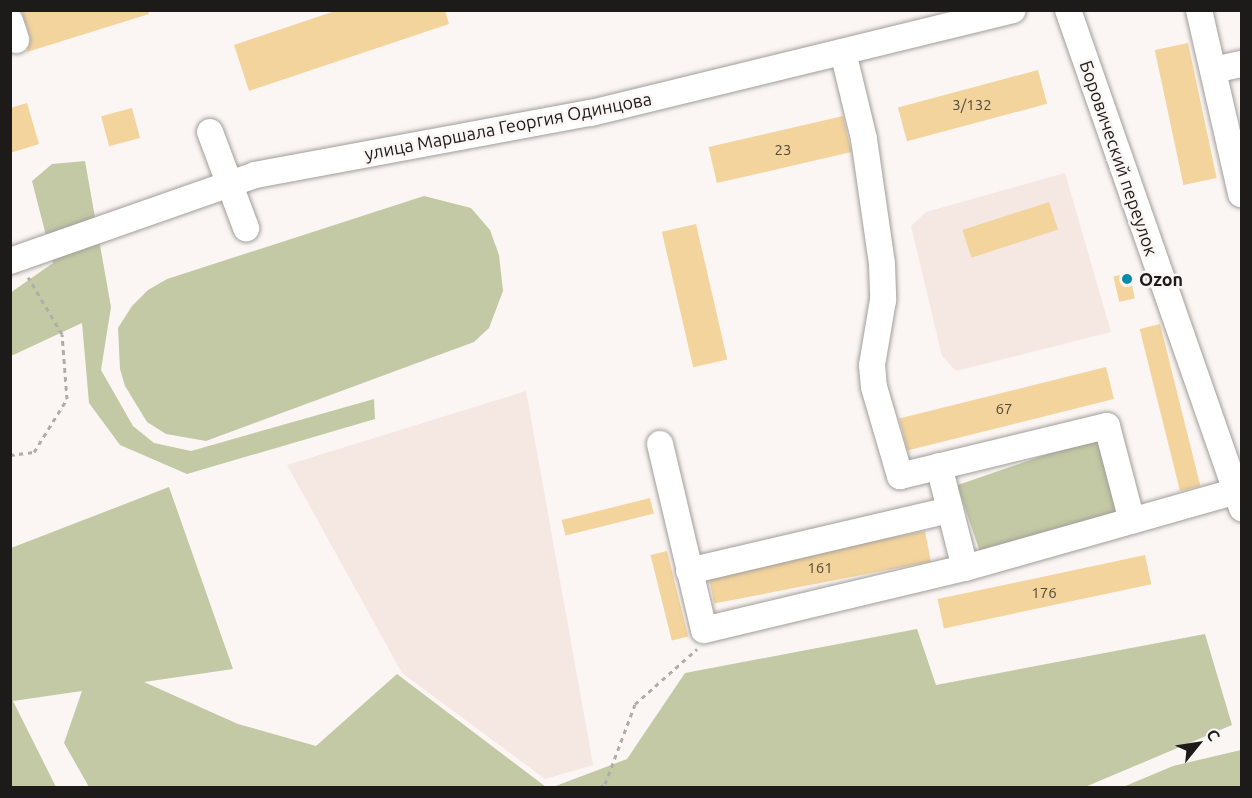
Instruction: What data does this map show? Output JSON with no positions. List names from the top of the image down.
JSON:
{
  "streets": {
    "street": ["улица Маршала Георгия Одинцова", "Боровический переулок"]
  },
  "places": ["Ozon"],
  "house_numbers": [
    "3/132",
    "23",
    "67",
    "161",
    "176"
  ],
  "north": "top right"
}
